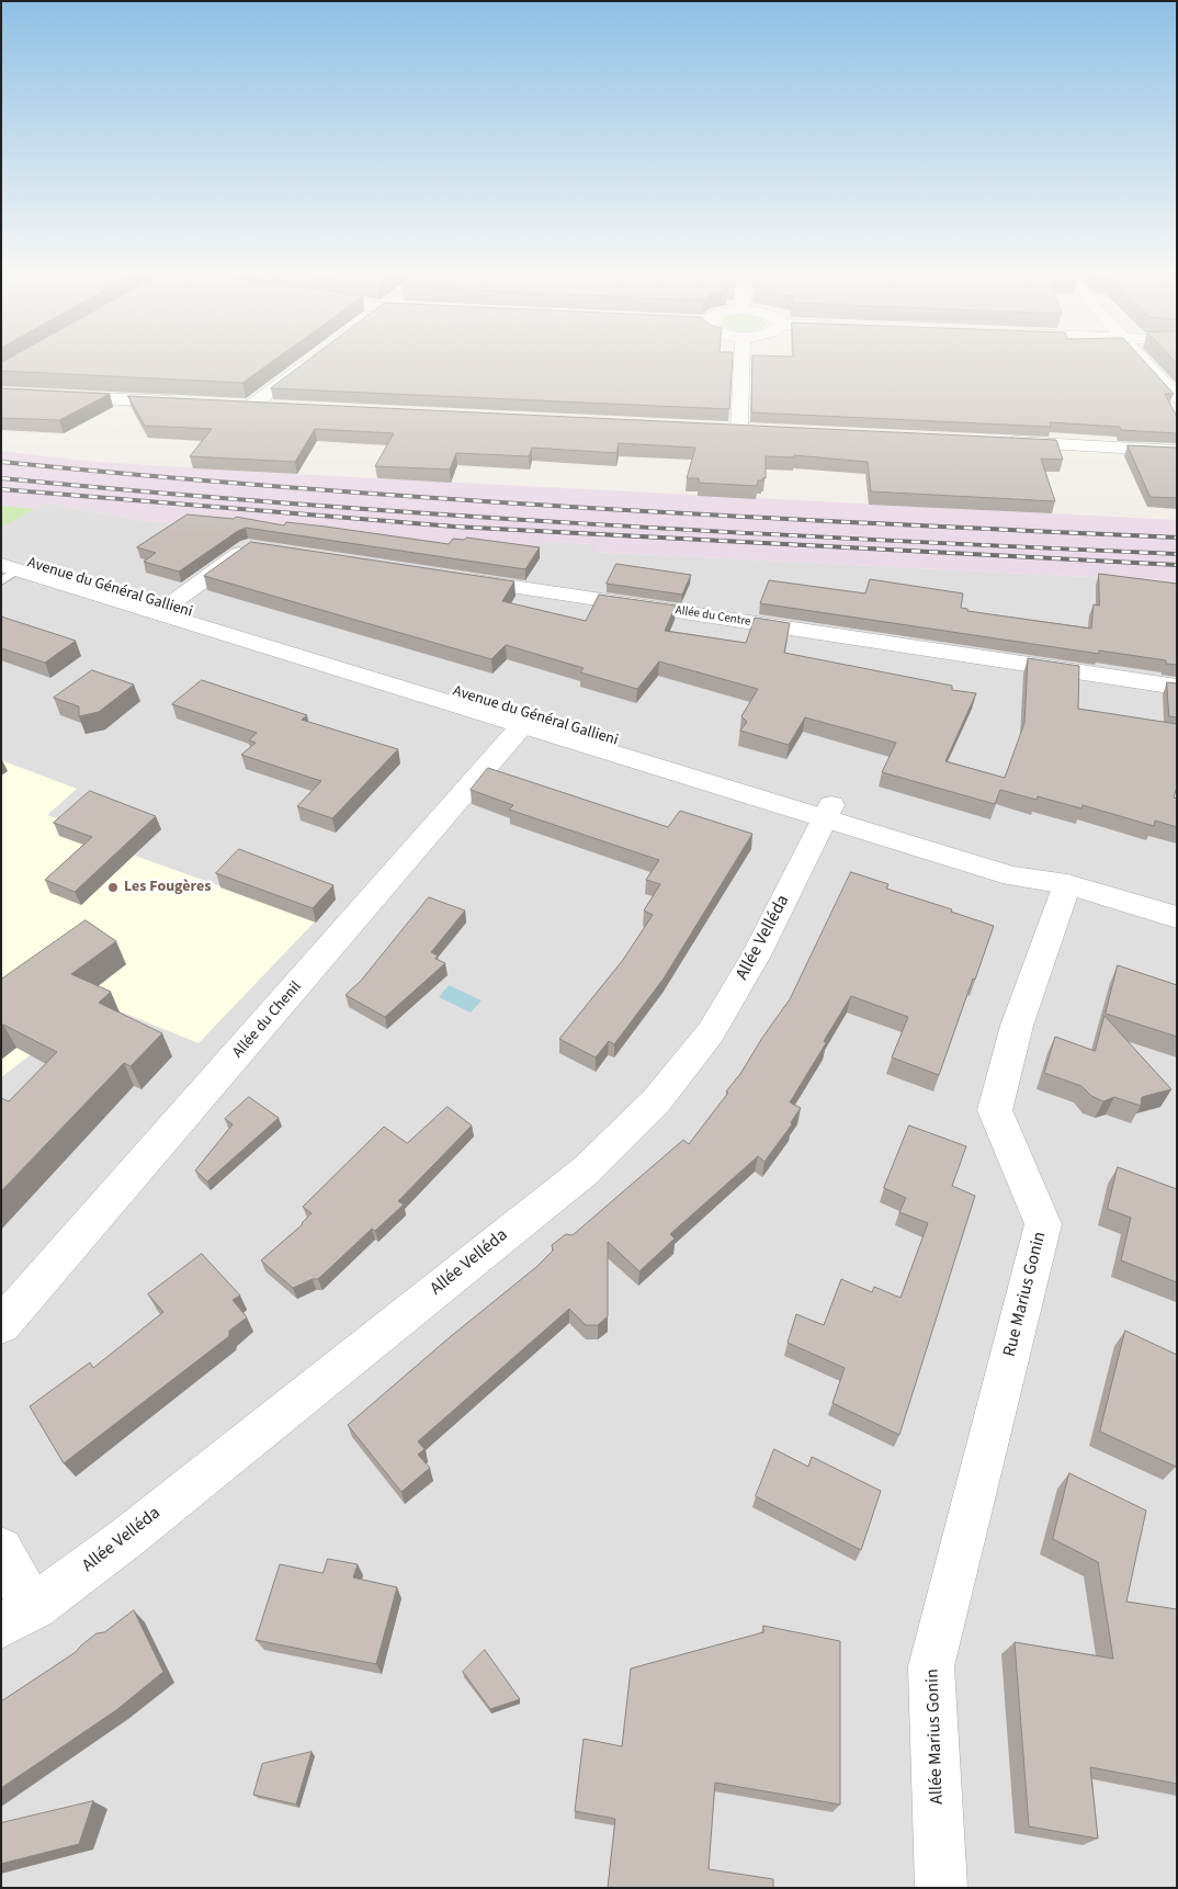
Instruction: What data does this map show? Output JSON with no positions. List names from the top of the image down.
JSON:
{
  "streets": {
    "street": [
      "Avenue du Général Gallieni",
      "Allée du Centre",
      "Allée Velléda",
      "Allée du Chenil",
      "Rue Marius Gonin",
      "Allée Marius Gonin"
    ]
  },
  "crossings": [
    ["Avenue du Général Gallieni", "Allée Velléda"],
    ["Avenue du Général Gallieni", "Allée du Chenil"],
    ["Avenue du Général Gallieni", "Rue Marius Gonin"],
    ["Rue Marius Gonin", "Allée Marius Gonin"]
  ],
  "places": ["Les Fougères"]
}
